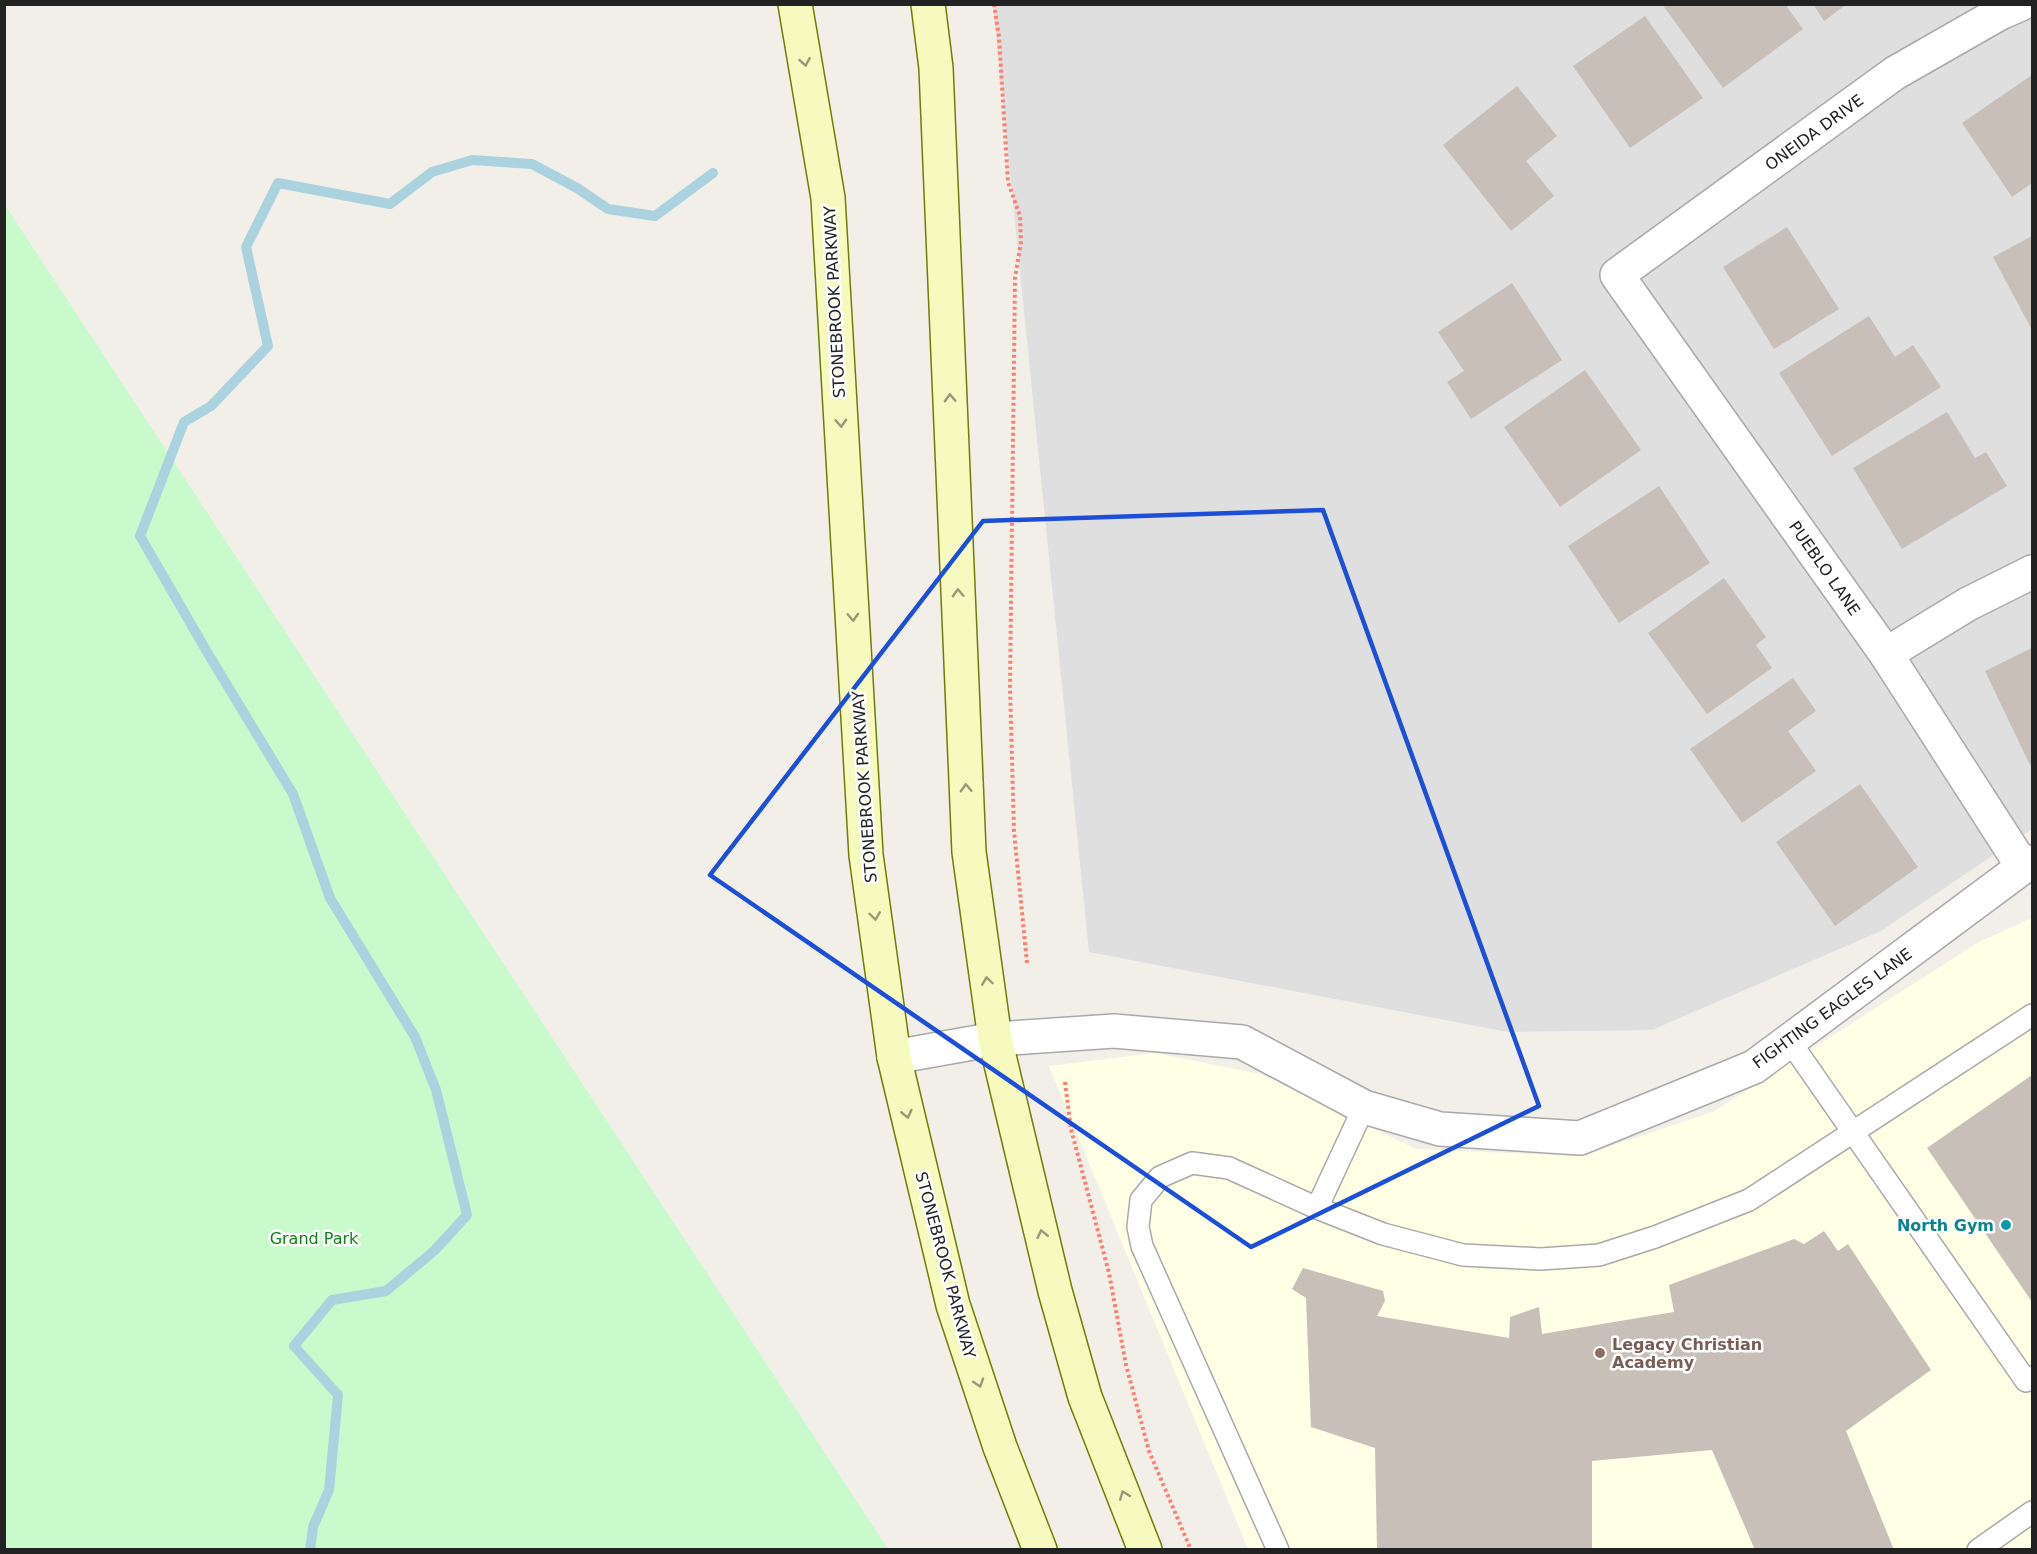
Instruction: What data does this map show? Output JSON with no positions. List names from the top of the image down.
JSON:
{
  "streets": {
    "main road": ["STONEBROOK PARKWAY"],
    "street": ["ONEIDA DRIVE", "PUEBLO LANE", "FIGHTING EAGLES LANE"]
  },
  "crossings": [
    ["ONEIDA DRIVE", "PUEBLO LANE"],
    ["STONEBROOK PARKWAY", "FIGHTING EAGLES LANE"],
    ["PUEBLO LANE", "FIGHTING EAGLES LANE"]
  ],
  "parks": ["Grand Park"],
  "places": ["North Gym", "Legacy Christian Academy"]
}
